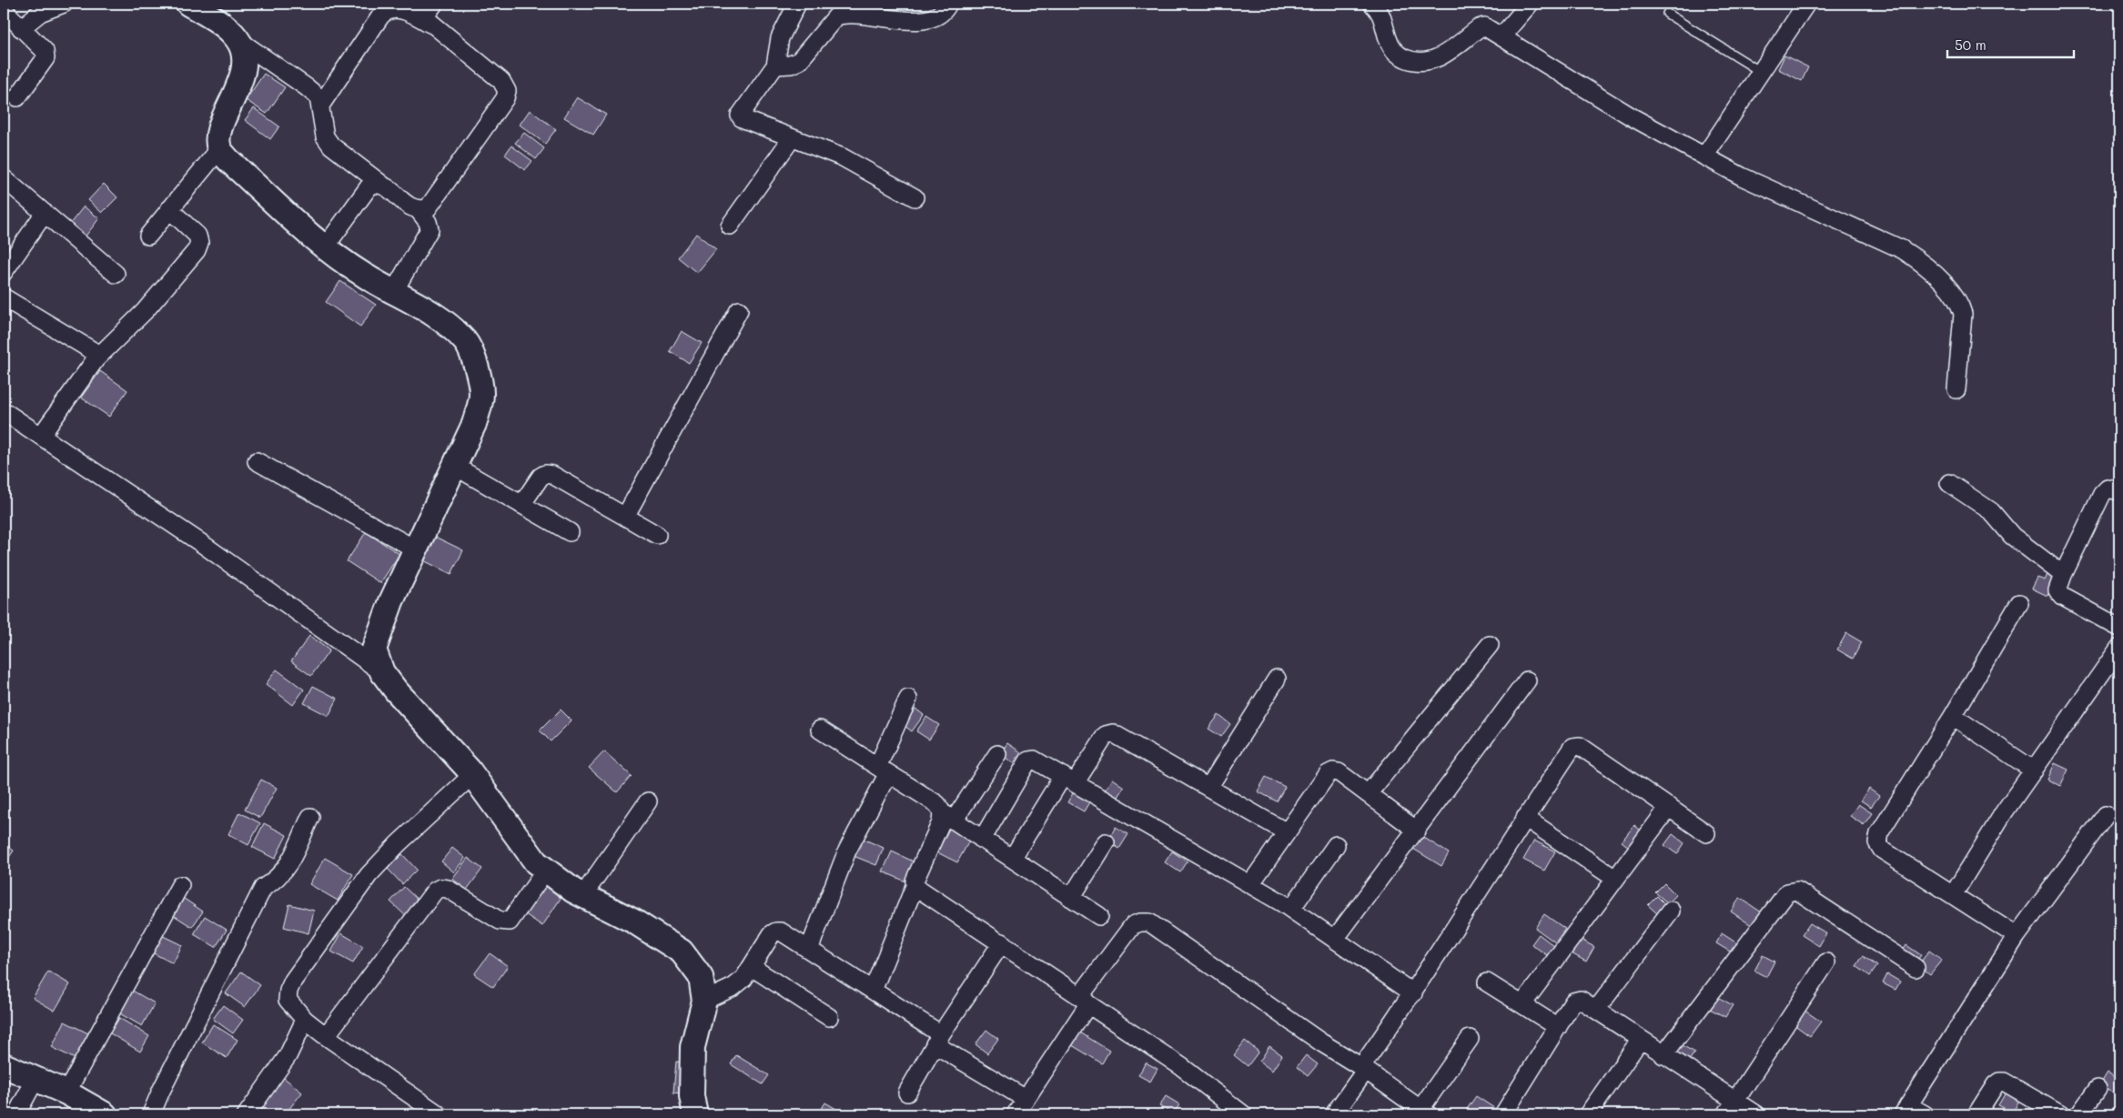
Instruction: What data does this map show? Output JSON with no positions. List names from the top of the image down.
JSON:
{
  "scale_bar": "50 m"
}
